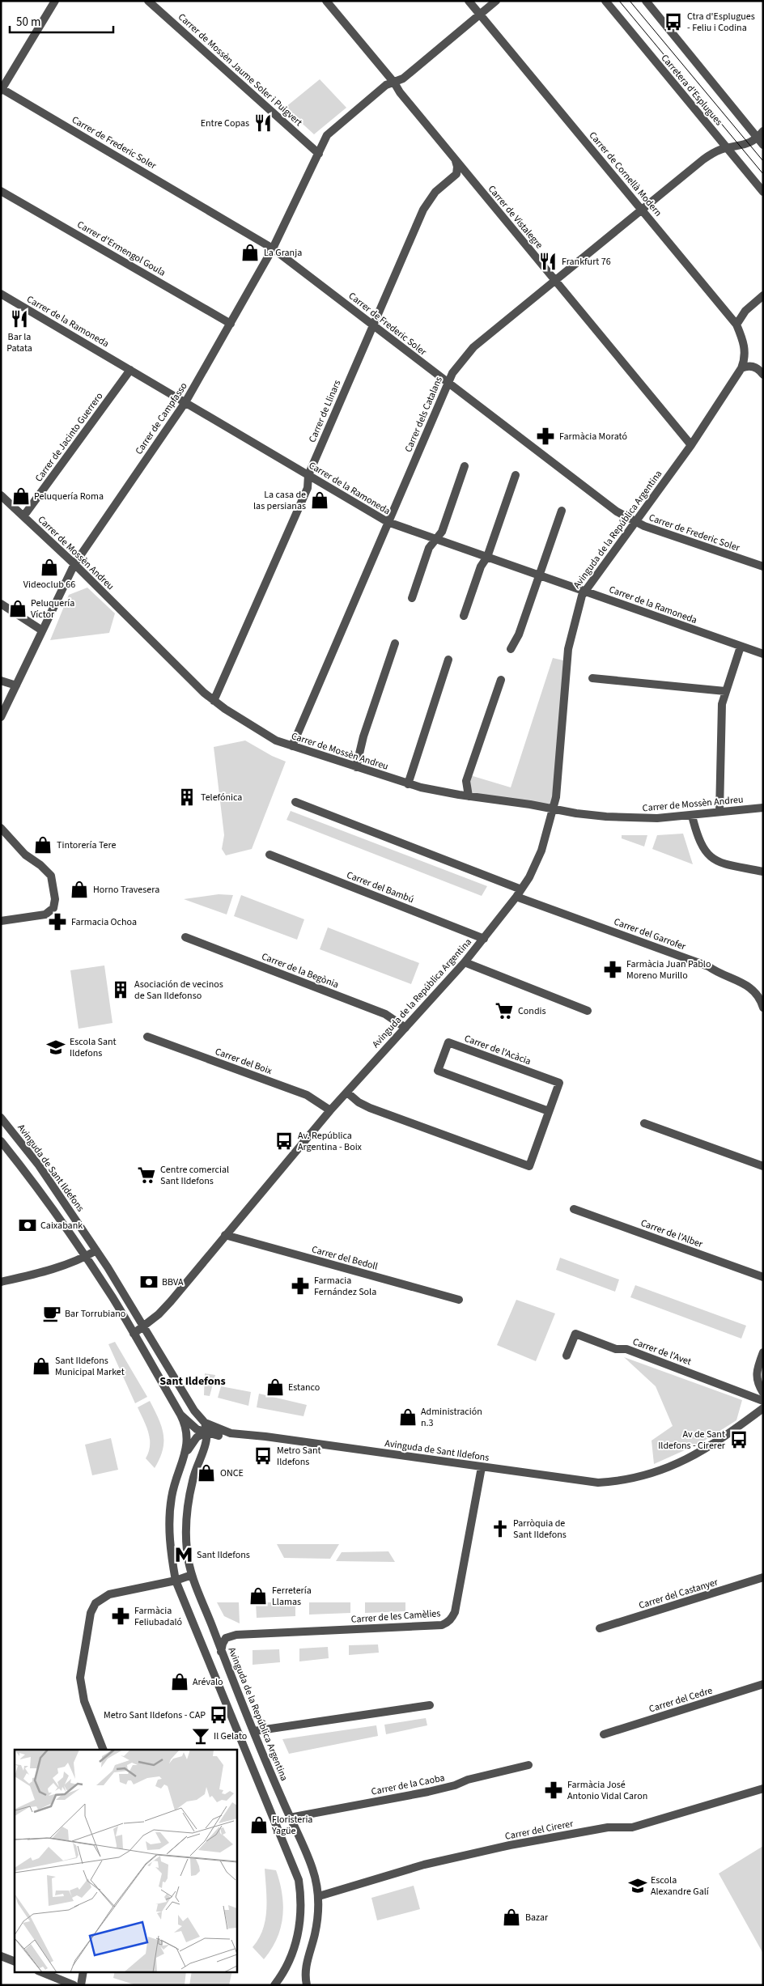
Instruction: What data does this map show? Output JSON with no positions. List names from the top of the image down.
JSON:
{
  "streets": {
    "street": [
      "Carrer de Mossèn Jaume Soler i Puigvert",
      "Carretera d'Esplugues",
      "Carrer de Frederic Soler",
      "Carrer de Cornellà Modern",
      "Carrer de Vistalegre",
      "Carrer d'Ermengol Goula",
      "Carrer de la Ramoneda",
      "Carrer de Llinars",
      "Carrer dels Catalans",
      "Carrer de Campfasso",
      "Carrer de Jacinto Guerrero",
      "Avinguda de la República Argentina",
      "Carrer de Mossèn Andreu",
      "Carrer del Bambú",
      "Carrer del Garrofer",
      "Carrer de la Begònia",
      "Carrer de l'Acàcia",
      "Carrer del Boix",
      "Avinguda de Sant Ildefons",
      "Carrer de l'Alber",
      "Carrer del Bedoll",
      "Carrer de l'Avet",
      "Carrer del Castanyer",
      "Carrer de les Camèlies",
      "Carrer del Cedre",
      "Carrer de la Caoba",
      "Carrer del Cirerer"
    ]
  },
  "crossings": [
    ["Carrer de Mossèn Jaume Soler i Puigvert", "Carrer de Campfasso"],
    ["Carretera d'Esplugues", "Carrer dels Catalans"],
    ["Carrer de Frederic Soler", "Carrer de Llinars"],
    ["Carrer de Frederic Soler", "Carrer dels Catalans"],
    ["Carrer de Frederic Soler", "Carrer de Campfasso"],
    ["Carrer de Frederic Soler", "Avinguda de la República Argentina"],
    ["Carrer de Cornellà Modern", "Carrer dels Catalans"],
    ["Carrer de Cornellà Modern", "Carrer de Campfasso"],
    ["Carrer de Cornellà Modern", "Avinguda de la República Argentina"],
    ["Carrer de Vistalegre", "Carrer de Llinars"],
    ["Carrer de Vistalegre", "Carrer dels Catalans"],
    ["Carrer de Vistalegre", "Carrer de Campfasso"],
    ["Carrer de Vistalegre", "Avinguda de la República Argentina"],
    ["Carrer d'Ermengol Goula", "Carrer de Campfasso"],
    ["Carrer de la Ramoneda", "Carrer de Llinars"],
    ["Carrer de la Ramoneda", "Carrer dels Catalans"],
    ["Carrer de la Ramoneda", "Carrer de Campfasso"],
    ["Carrer de la Ramoneda", "Carrer de Jacinto Guerrero"],
    ["Carrer de la Ramoneda", "Avinguda de la República Argentina"],
    ["Carrer de Llinars", "Carrer de Mossèn Andreu"],
    ["Carrer dels Catalans", "Carrer de Mossèn Andreu"],
    ["Carrer de Campfasso", "Carrer de Mossèn Andreu"],
    ["Carrer de Jacinto Guerrero", "Carrer de Mossèn Andreu"],
    ["Avinguda de la República Argentina", "Carrer de Mossèn Andreu"],
    ["Avinguda de la República Argentina", "Carrer del Bambú"],
    ["Avinguda de la República Argentina", "Carrer del Garrofer"],
    ["Avinguda de la República Argentina", "Carrer de la Begònia"],
    ["Avinguda de la República Argentina", "Carrer de l'Acàcia"],
    ["Avinguda de la República Argentina", "Carrer del Boix"],
    ["Avinguda de la República Argentina", "Avinguda de Sant Ildefons"],
    ["Avinguda de la República Argentina", "Carrer del Bedoll"],
    ["Avinguda de la República Argentina", "Carrer de les Camèlies"],
    ["Avinguda de la República Argentina", "Carrer de la Caoba"],
    ["Avinguda de la República Argentina", "Carrer del Cirerer"],
    ["Avinguda de Sant Ildefons", "Carrer de les Camèlies"]
  ],
  "districts": ["Sant Ildefons"],
  "places": {
    "bus stop": [
      "Ctra d'Esplugues - Feliu i Codina",
      "Av. República Argentina - Boix",
      "Av de Sant Ildefons - Cirerer",
      "Metro Sant Ildefons",
      "Metro Sant Ildefons - CAP"
    ],
    "restaurant": ["Entre Copas", "Frankfurt 76", "Bar la Patata"],
    "shop": [
      "La Granja",
      "Peluquería Roma",
      "La casa de las persianas",
      "Videoclub 66",
      "Peluquería Víctor",
      "Tintorería Tere",
      "Horno Travesera",
      "Sant Ildefons Municipal Market",
      "Estanco",
      "Administración n.3",
      "ONCE",
      "Ferretería Llamas",
      "Arévalo",
      "Floristeria Yagüe",
      "Bazar"
    ],
    "pharmacy": [
      "Farmàcia Morató",
      "Farmacia Ochoa",
      "Farmàcia Juan Pablo Moreno Murillo",
      "Farmacia Fernández Sola",
      "Farmàcia Feliubadaló",
      "Farmàcia José Antonio Vidal Caron"
    ],
    "building": ["Telefónica", "Asociación de vecinos de San Ildefonso"],
    "supermarket": ["Condis", "Centre comercial Sant Ildefons"],
    "school or university": ["Escola Sant Ildefons", "Escola Alexandre Galí"],
    "bank": ["Caixabank", "BBVA"],
    "cafe": ["Bar Torrubiano"],
    "church": ["Parròquia de Sant Ildefons"],
    "metro station": ["Sant Ildefons"],
    "bar": ["Il Gelato"]
  },
  "scale_bar": "50 m"
}
